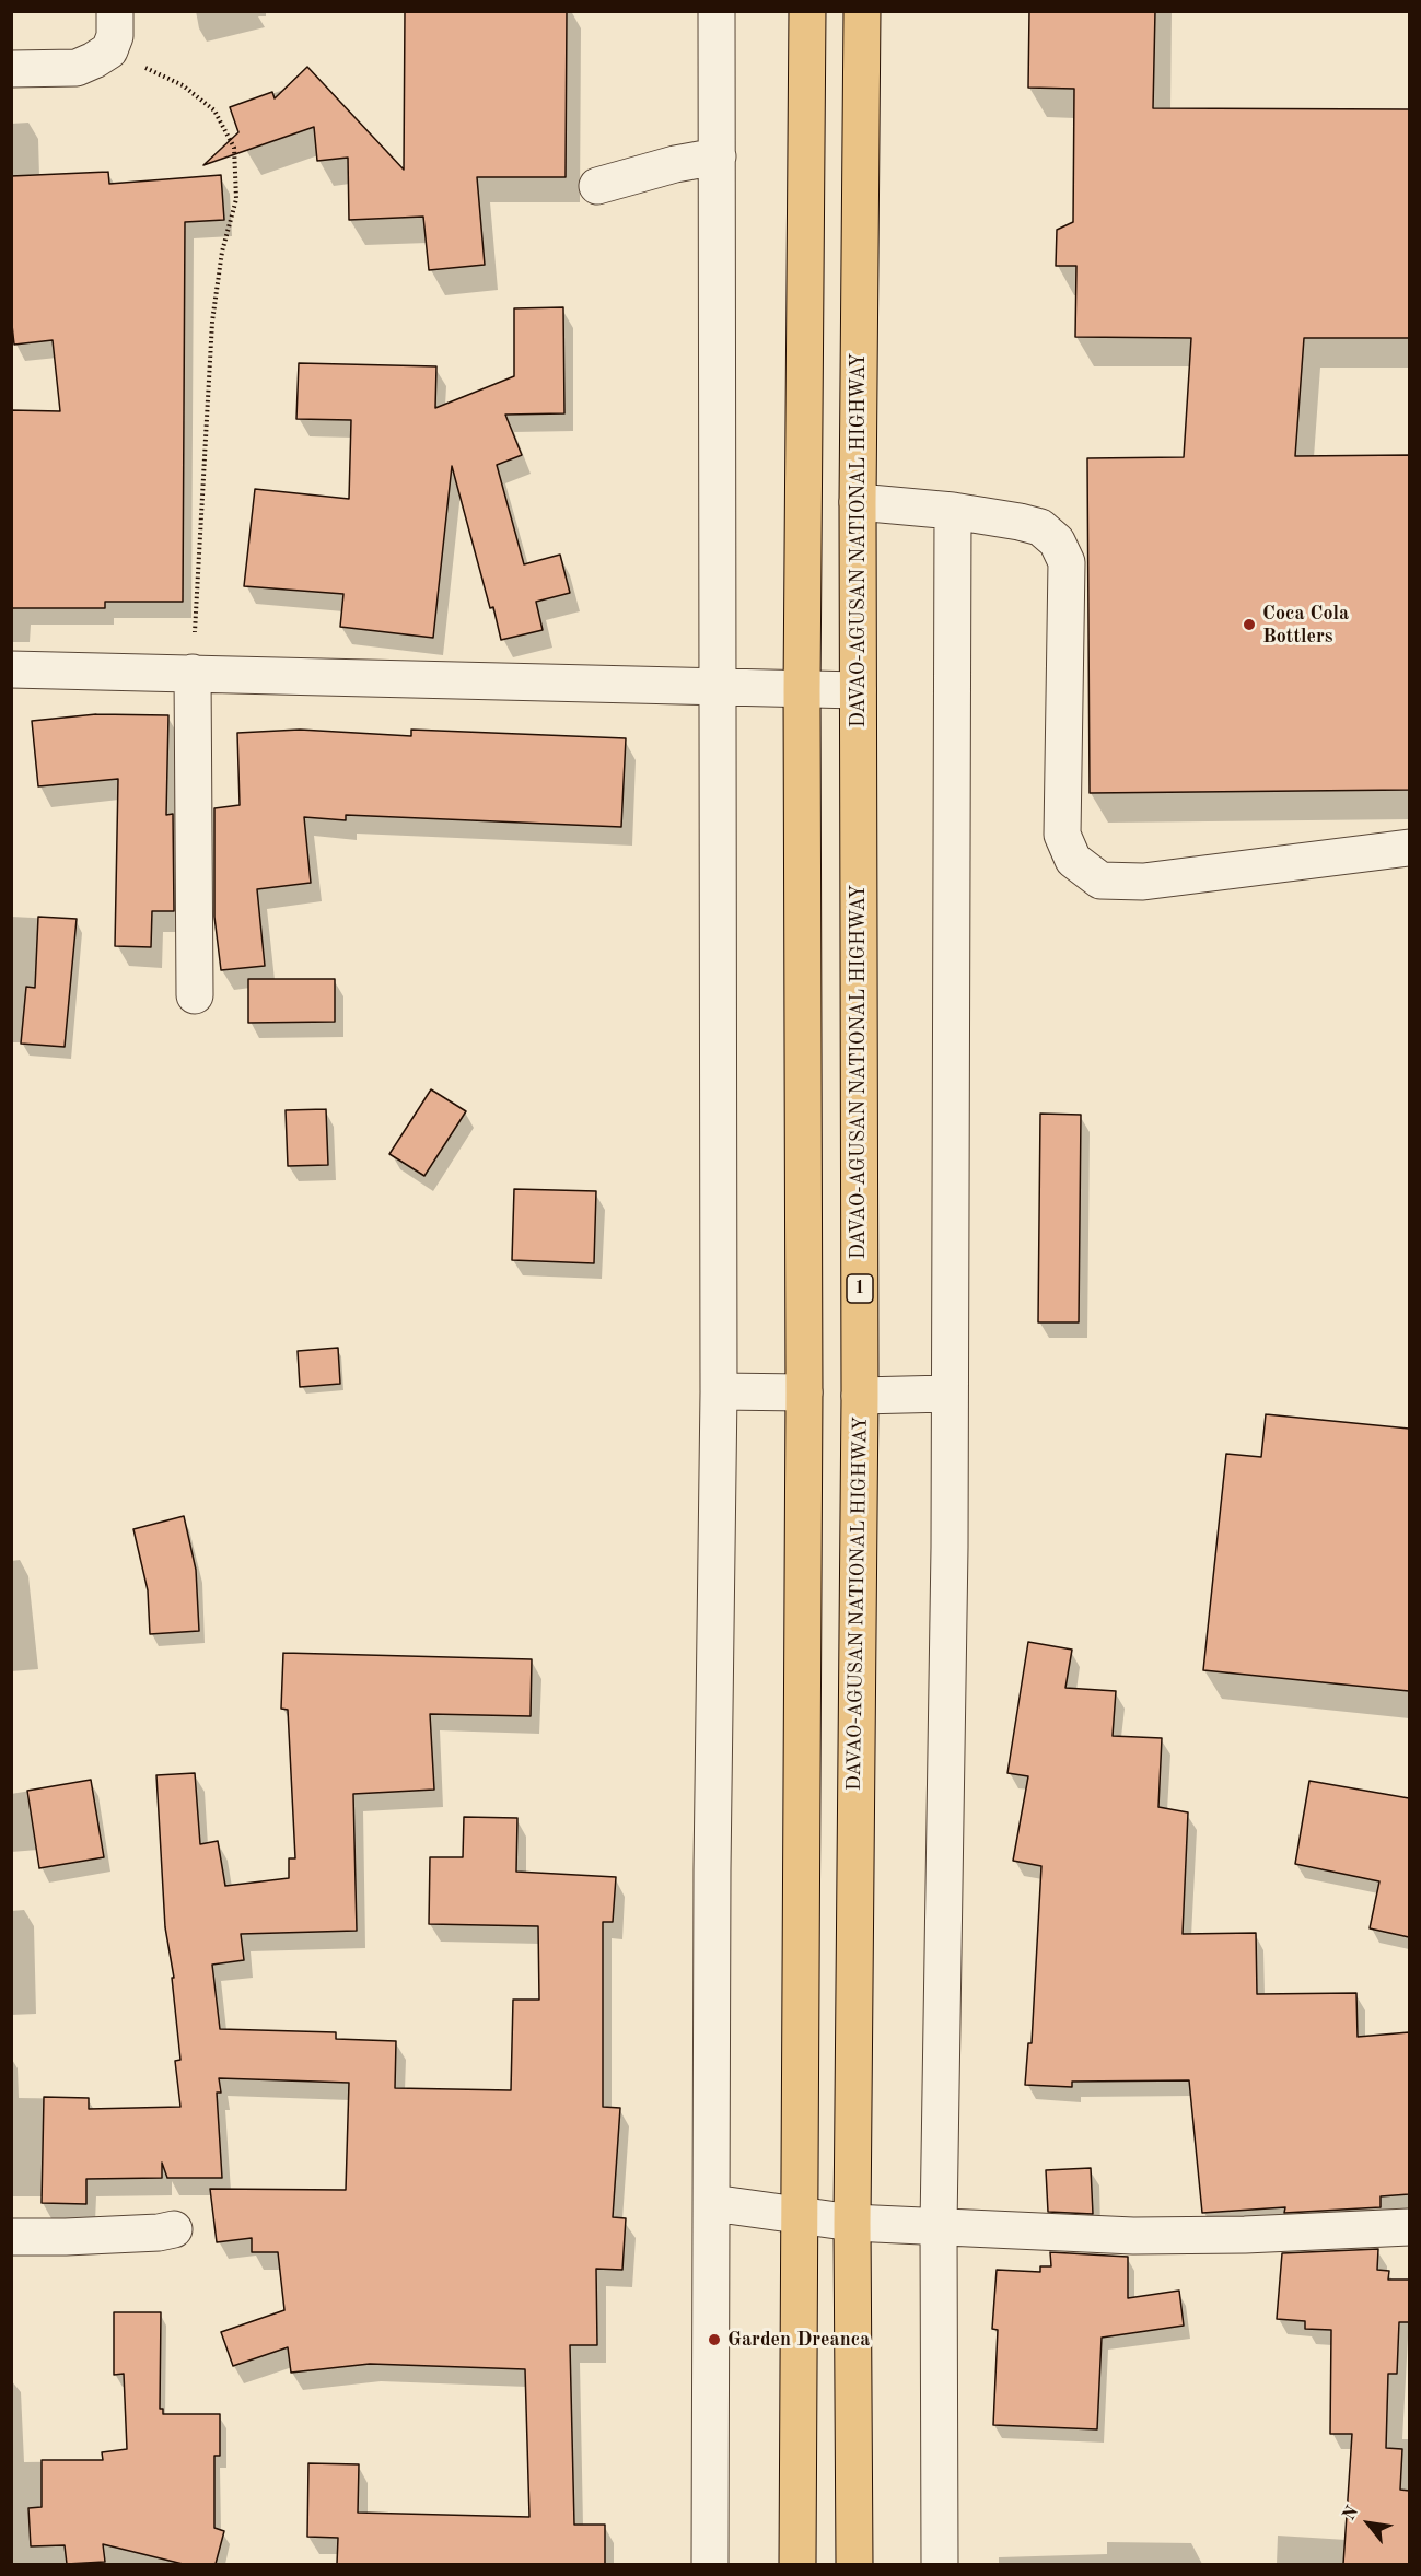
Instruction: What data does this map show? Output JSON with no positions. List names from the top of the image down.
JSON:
{
  "streets": {
    "highway": ["DAVAO-AGUSAN NATIONAL HIGHWAY", "1"]
  },
  "places": ["Coca Cola Bottlers", "Garden Dreanca"],
  "north": "top left"
}
